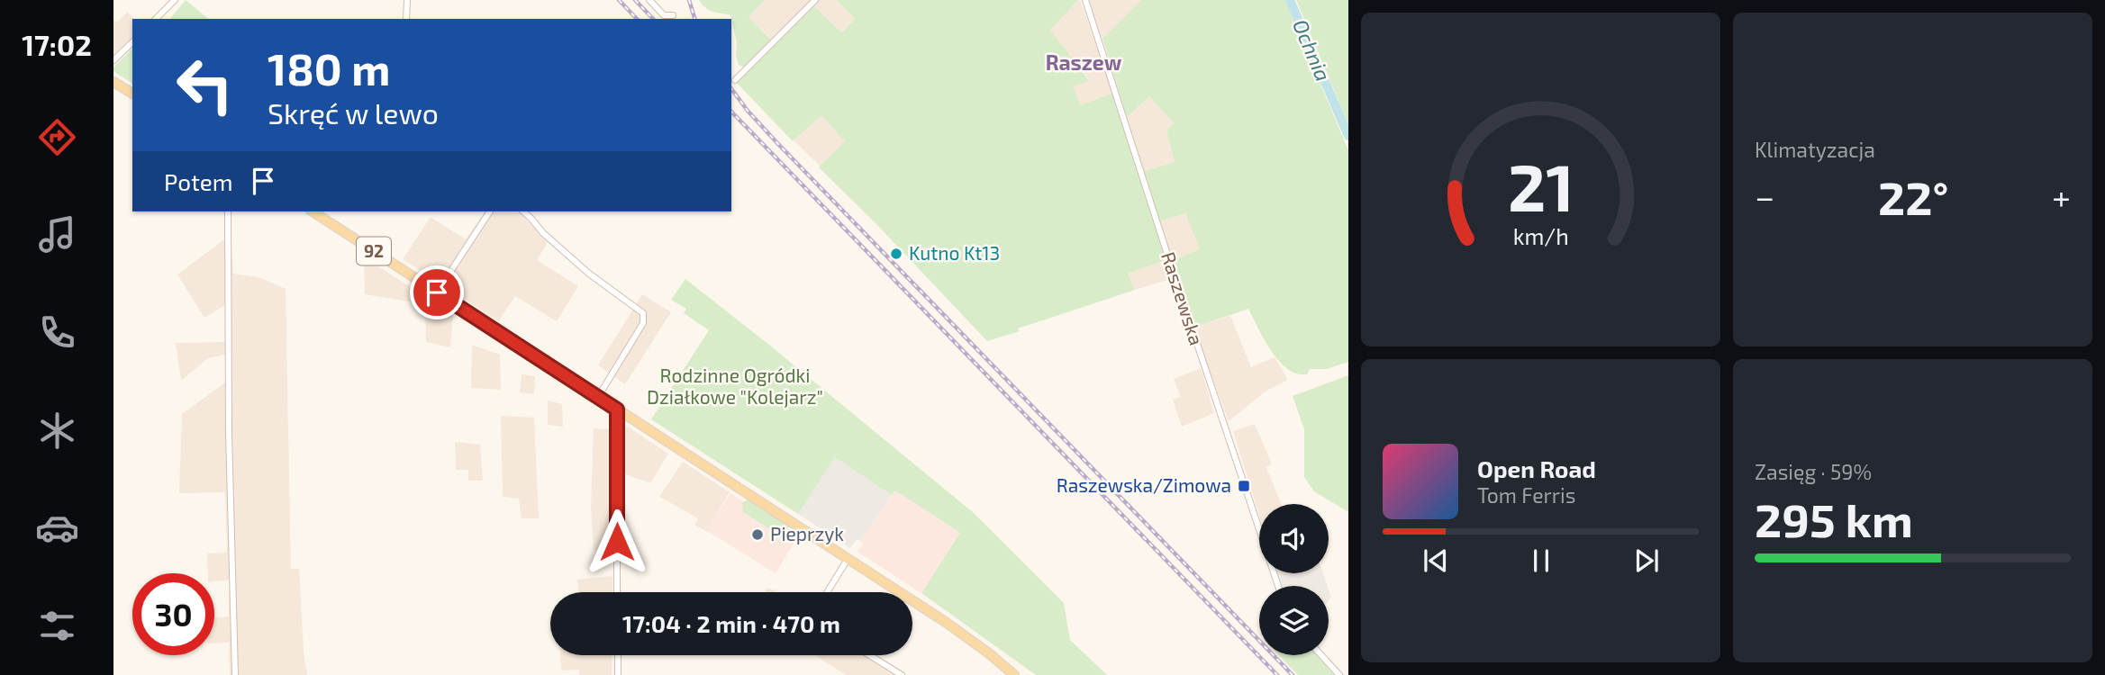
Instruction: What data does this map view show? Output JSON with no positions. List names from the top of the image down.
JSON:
{
  "streets": {
    "main road": ["92"],
    "street": ["Raszewska"]
  },
  "districts": ["Raszew"],
  "water": ["Ochnia"],
  "parks": ["Rodzinne Ogródki Działkowe \"Kolejarz\""],
  "places": {
    "other": ["Kutno Kt13", "Pieprzyk"],
    "transit": ["Raszewska/Zimowa"]
  },
  "page": {
    "tabs": "17:02",
    "tile": [
      "Klimatyzacja",
      ["Zasięg · 59%", "295 km"]
    ],
    "turn": ["180 m", "Skręć w lewo"],
    "then": "Potem",
    "heat": ["−", "22°", "+"],
    "song": ["Open Road", "Tom Ferris"],
    "limit": "30",
    "trip": "17:04 · 2 min · 470 m",
    "gauge": ["21", "km/h"]
  }
}
